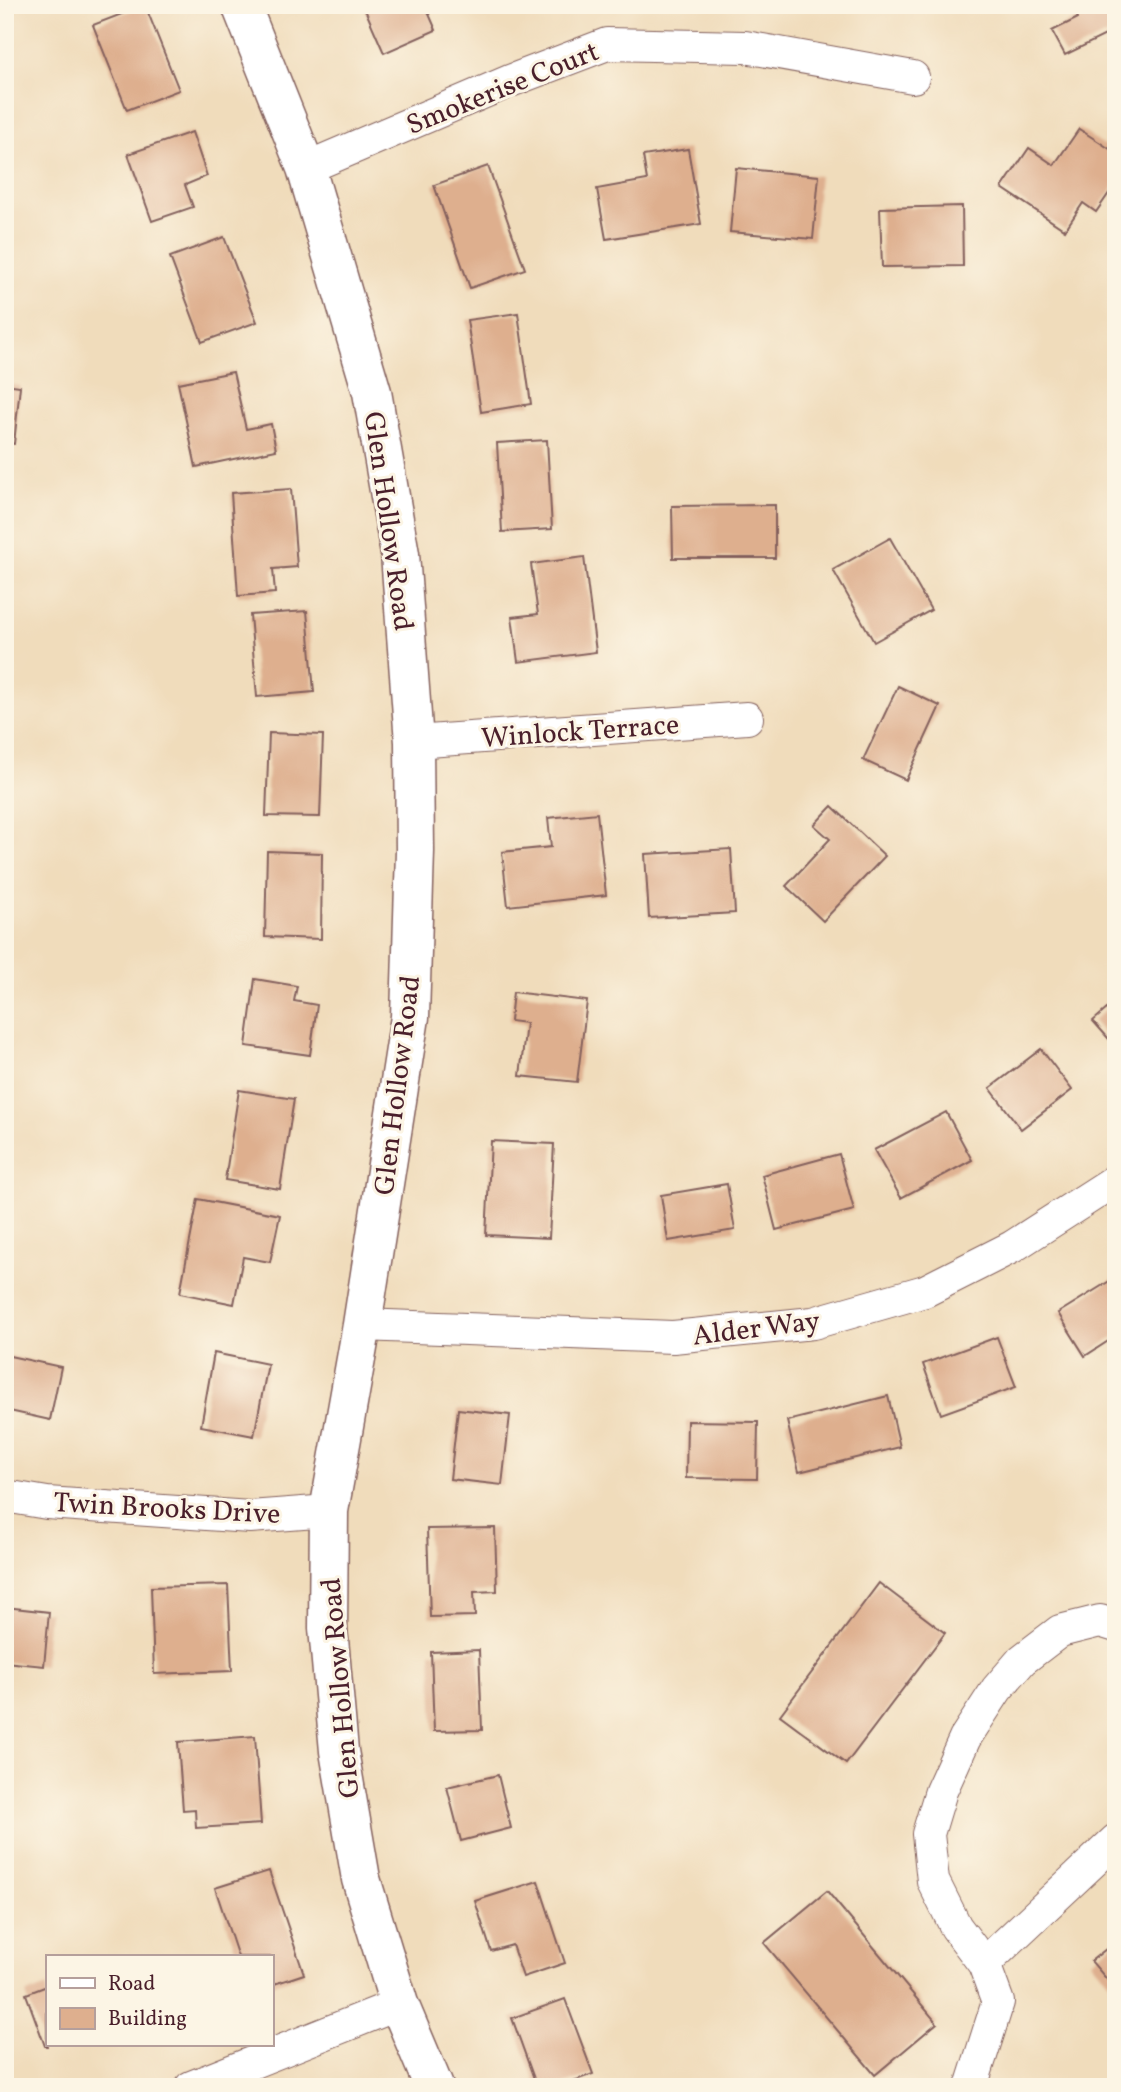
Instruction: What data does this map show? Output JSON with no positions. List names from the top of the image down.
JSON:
{
  "streets": {
    "street": [
      "Smokerise Court",
      "Glen Hollow Road",
      "Winlock Terrace",
      "Alder Way",
      "Twin Brooks Drive"
    ]
  },
  "crossings": [
    ["Smokerise Court", "Glen Hollow Road"],
    ["Glen Hollow Road", "Winlock Terrace"],
    ["Glen Hollow Road", "Alder Way"],
    ["Glen Hollow Road", "Twin Brooks Drive"]
  ],
  "legend": ["Road", "Building"]
}
